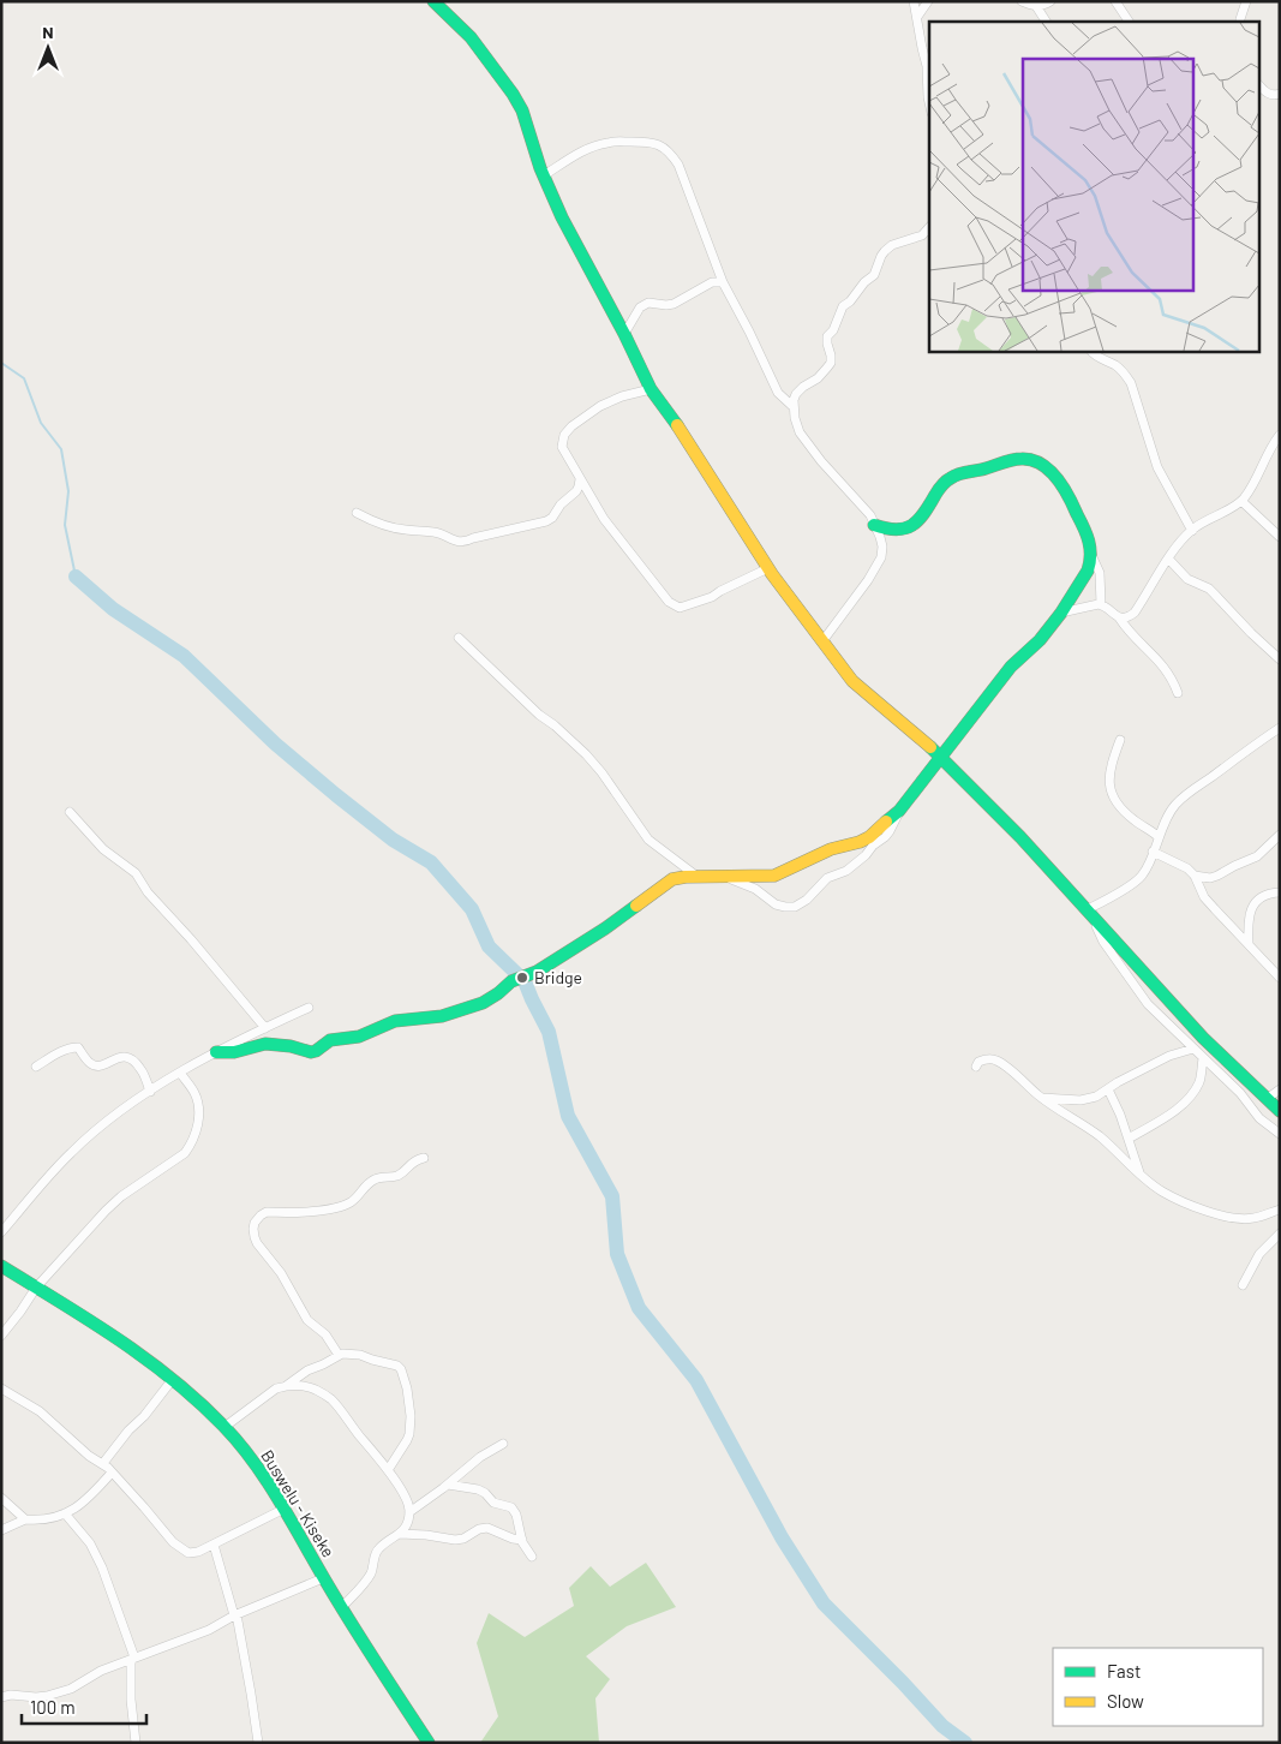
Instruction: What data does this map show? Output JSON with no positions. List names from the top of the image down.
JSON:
{
  "streets": {
    "street": ["Buswelu - Kiseke"]
  },
  "places": ["Bridge"],
  "legend": ["Fast", "Slow"],
  "scale_bar": "100 m",
  "north": "top"
}
